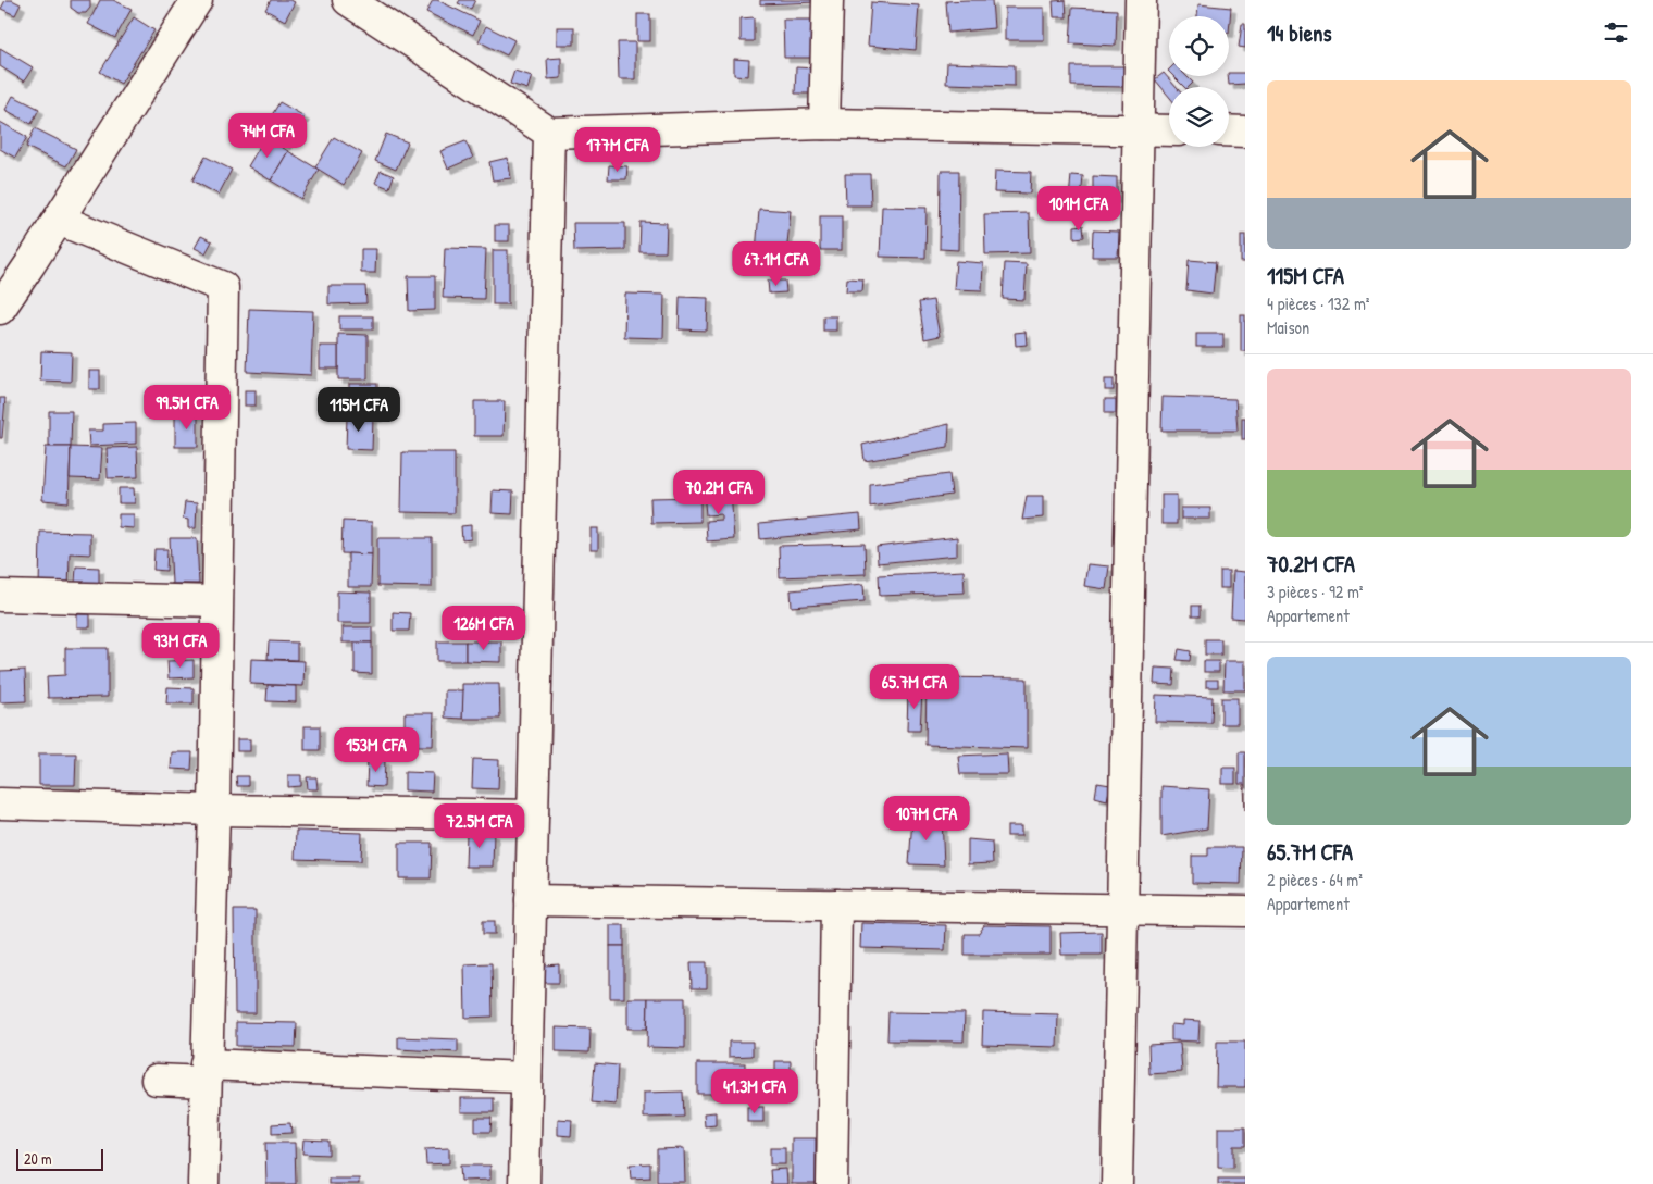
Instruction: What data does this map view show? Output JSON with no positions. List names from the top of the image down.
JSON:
{
  "scale_bar": "20 m",
  "page": {
    "heading": "14 biens",
    "list": [
      {
        "name": "115M CFA",
        "note": "4 pièces · 132 m² · Maison"
      },
      {
        "name": "70.2M CFA",
        "note": "3 pièces · 92 m² · Appartement"
      },
      {
        "name": "65.7M CFA",
        "note": "2 pièces · 64 m² · Appartement"
      }
    ],
    "price": [
      "74M CFA",
      "177M CFA",
      "101M CFA",
      "67.1M CFA",
      "99.5M CFA",
      "115M CFA",
      "70.2M CFA",
      "126M CFA",
      "93M CFA",
      "65.7M CFA",
      "153M CFA",
      "107M CFA",
      "72.5M CFA",
      "41.3M CFA"
    ],
    "scale": "20 m"
  }
}
